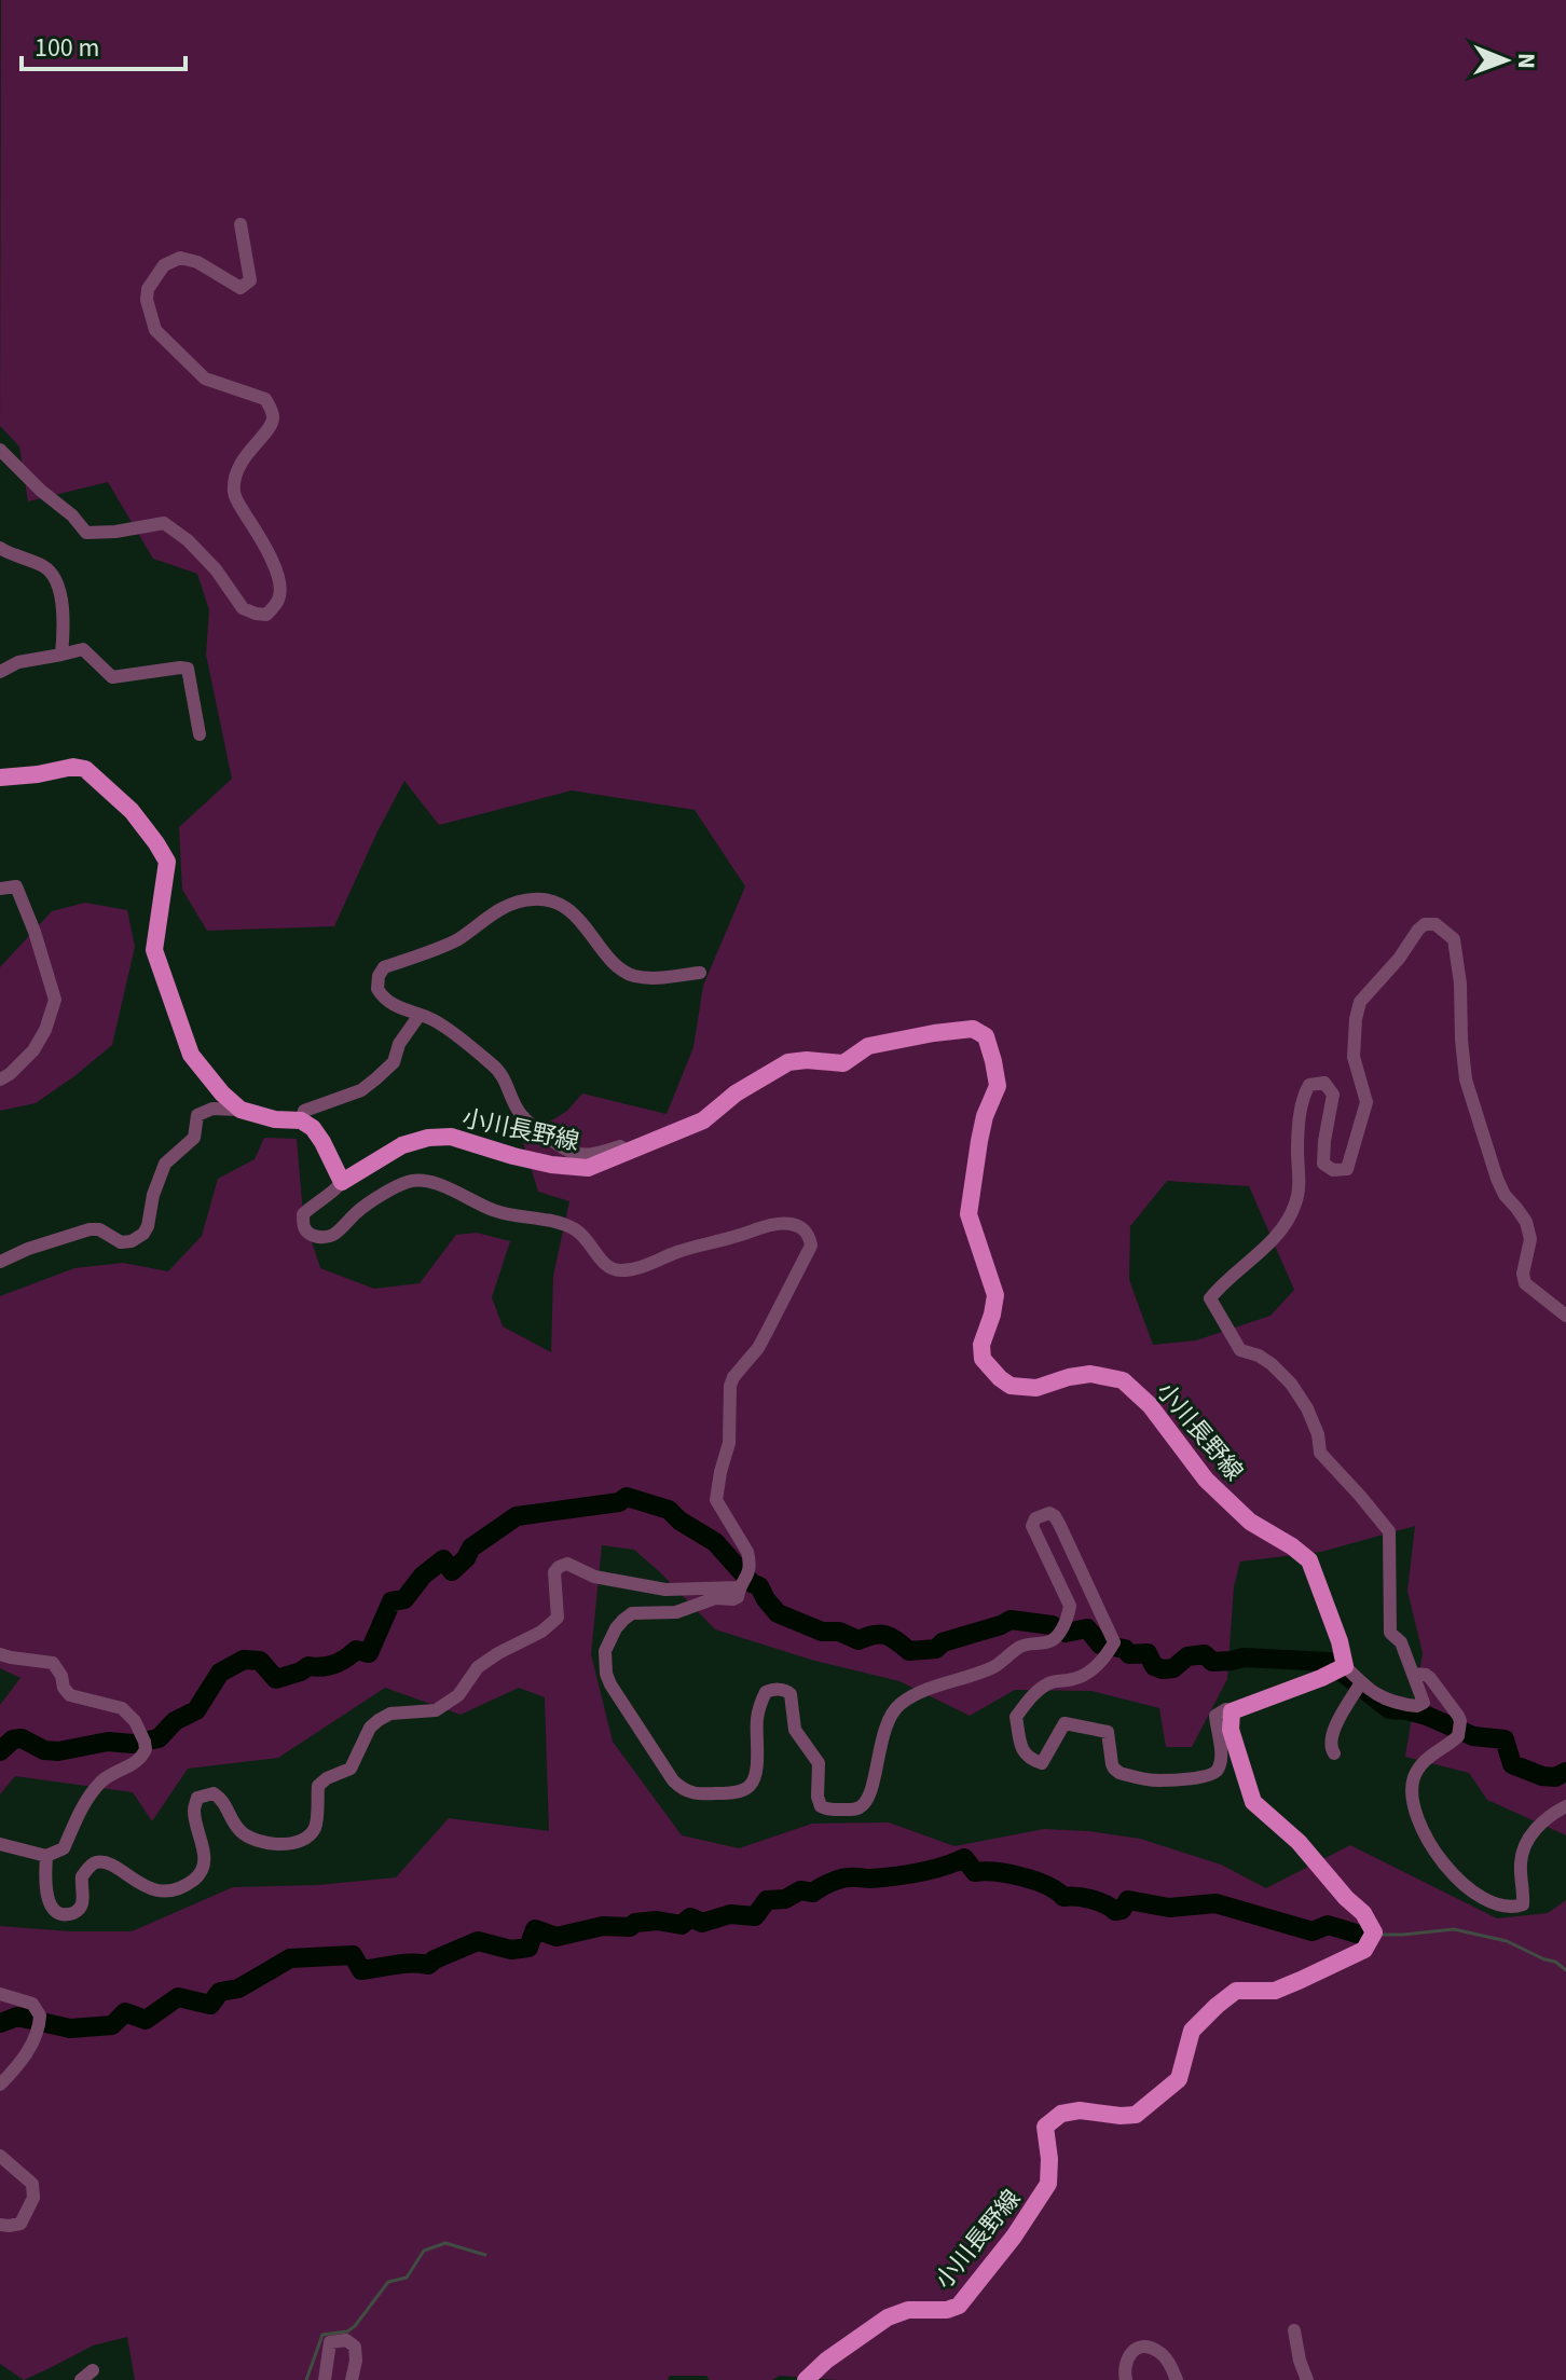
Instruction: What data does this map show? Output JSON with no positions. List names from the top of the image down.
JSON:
{
  "streets": {
    "main road": ["小川長野線"]
  },
  "scale_bar": "100 m",
  "north": "right"
}
